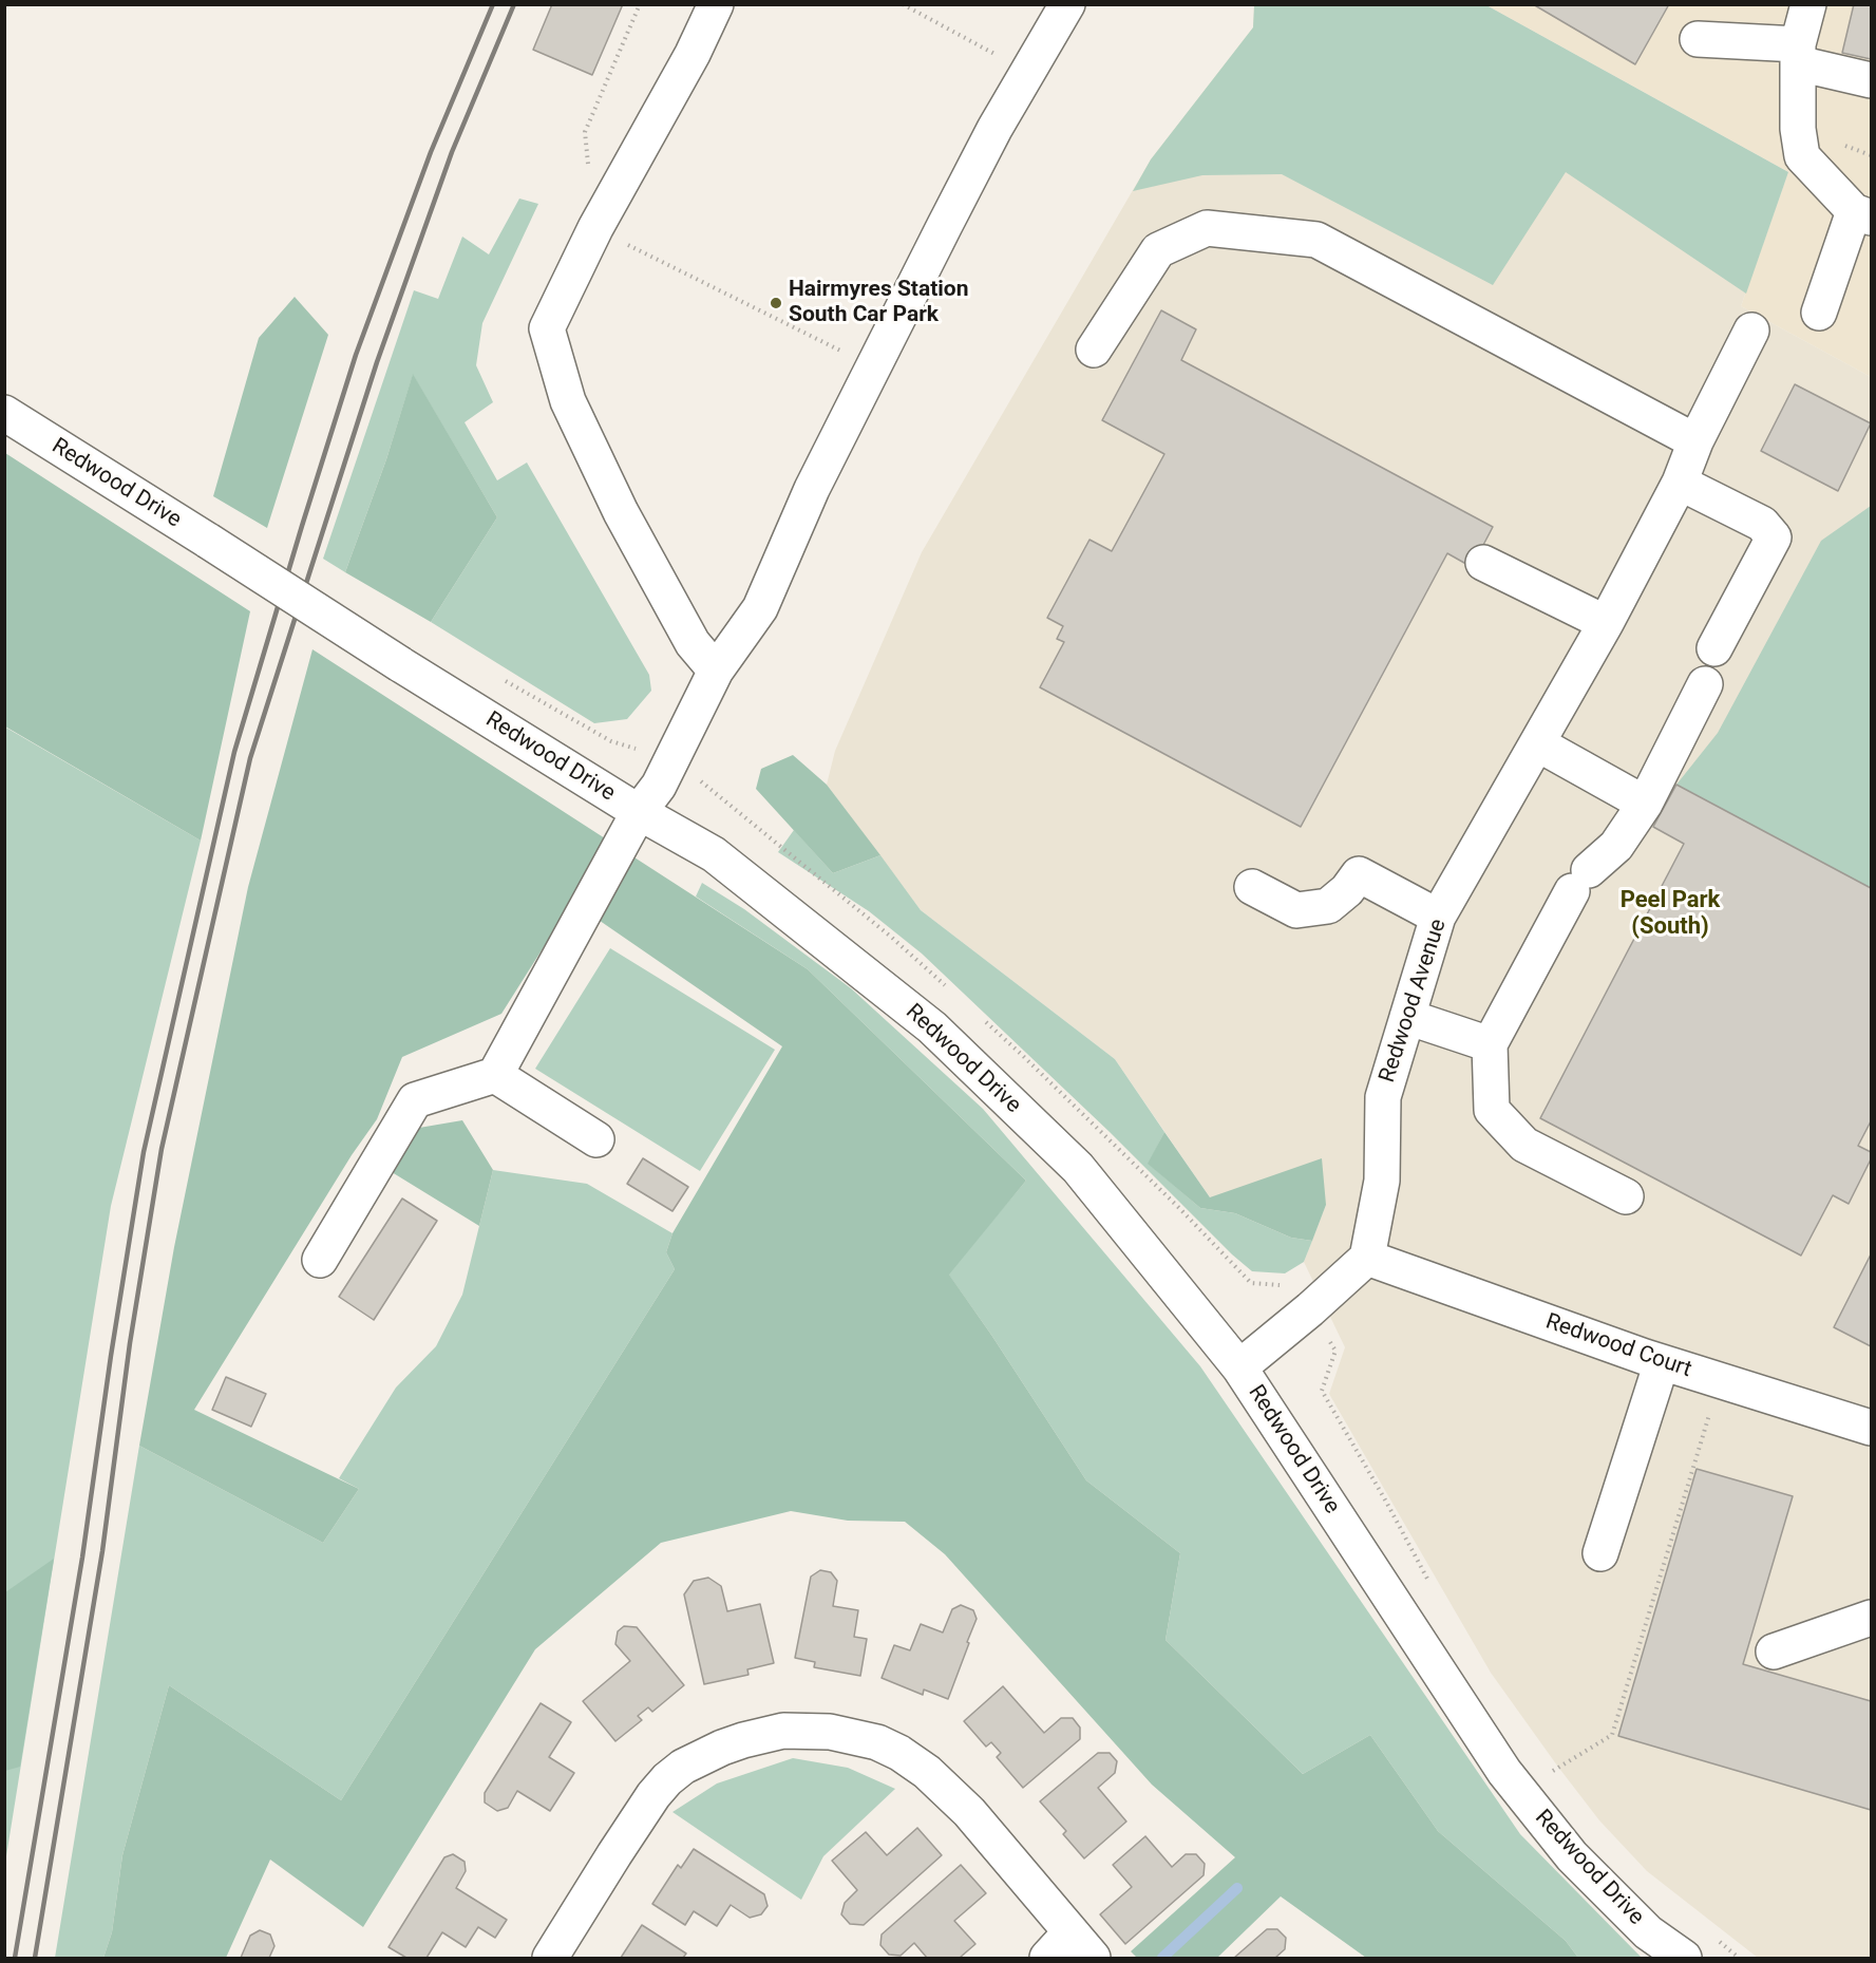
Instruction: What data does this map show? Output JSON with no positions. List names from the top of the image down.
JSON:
{
  "streets": {
    "street": ["Redwood Drive", "Redwood Avenue", "Redwood Court"]
  },
  "crossings": [
    ["Redwood Avenue", "Redwood Court"]
  ],
  "districts": ["Peel Park (South)"],
  "places": ["Hairmyres Station South Car Park"]
}
